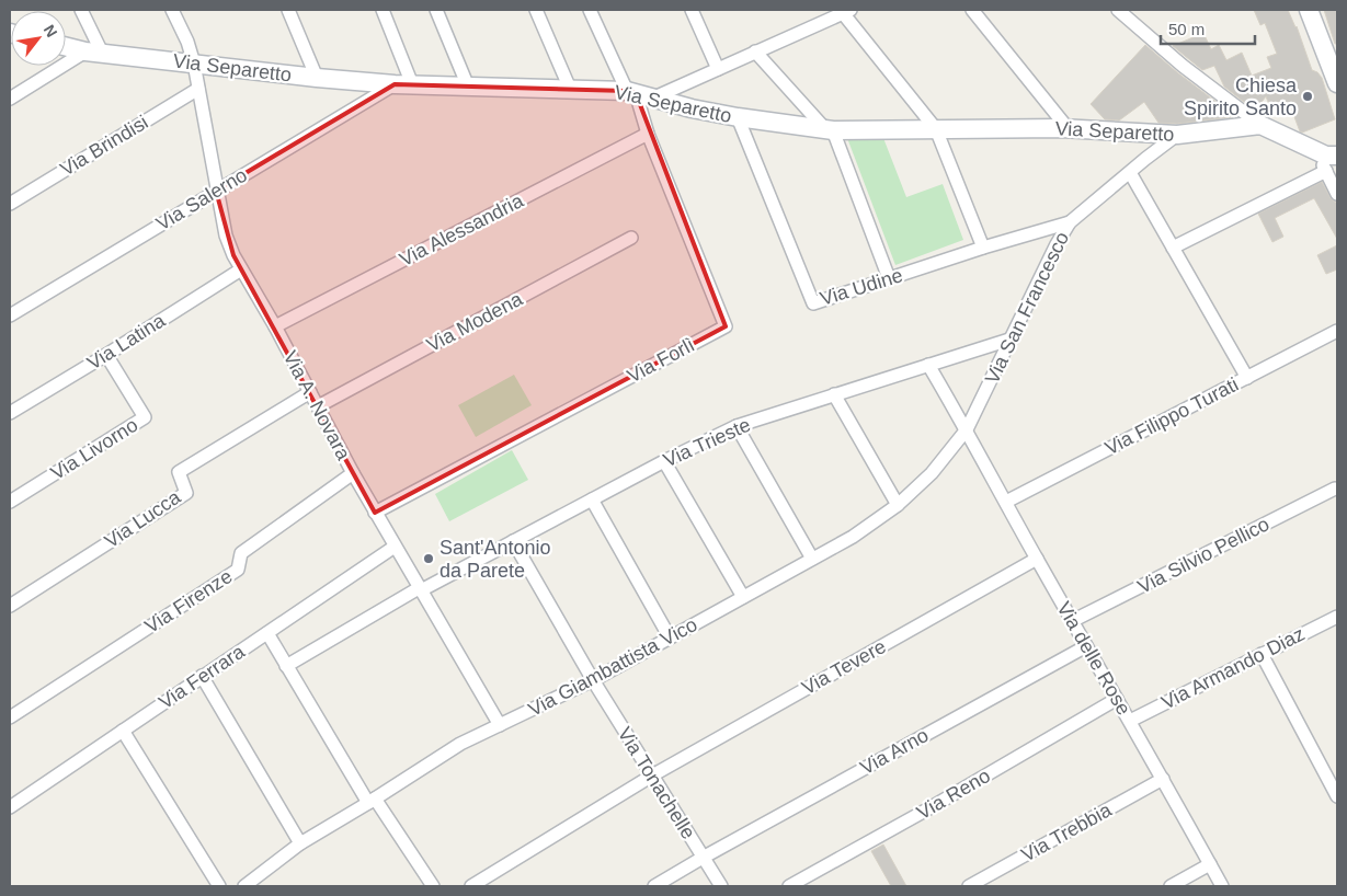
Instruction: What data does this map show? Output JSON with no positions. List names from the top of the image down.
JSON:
{
  "streets": {
    "street": [
      "Via Separetto",
      "Via Brindisi",
      "Via Salerno",
      "Via Alessandria",
      "Via Udine",
      "Via San Francesco",
      "Via Modena",
      "Via Latina",
      "Via Forlì",
      "Via A. Novara",
      "Via Filippo Turati",
      "Via Trieste",
      "Via Livorno",
      "Via Lucca",
      "Via Silvio Pellico",
      "Via Firenze",
      "Via delle Rose",
      "Via Giambattista Vico",
      "Via Tevere",
      "Via Armando Diaz",
      "Via Ferrara",
      "Via Arno",
      "Via Tonachelle",
      "Via Reno",
      "Via Trebbia"
    ]
  },
  "crossings": [
    ["Via Separetto", "Via Salerno"],
    ["Via Separetto", "Via Udine"],
    ["Via Separetto", "Via San Francesco"],
    ["Via Separetto", "Via Forlì"],
    ["Via Separetto", "Via A. Novara"],
    ["Via Brindisi", "Via A. Novara"],
    ["Via Salerno", "Via A. Novara"],
    ["Via Alessandria", "Via Forlì"],
    ["Via Alessandria", "Via A. Novara"],
    ["Via Udine", "Via San Francesco"],
    ["Via San Francesco", "Via Trieste"],
    ["Via San Francesco", "Via delle Rose"],
    ["Via San Francesco", "Via Giambattista Vico"],
    ["Via Modena", "Via A. Novara"],
    ["Via Latina", "Via A. Novara"],
    ["Via Latina", "Via Livorno"],
    ["Via Forlì", "Via A. Novara"],
    ["Via A. Novara", "Via Trieste"],
    ["Via A. Novara", "Via Lucca"],
    ["Via A. Novara", "Via Firenze"],
    ["Via A. Novara", "Via Giambattista Vico"],
    ["Via A. Novara", "Via Ferrara"],
    ["Via Filippo Turati", "Via delle Rose"],
    ["Via Trieste", "Via delle Rose"],
    ["Via Trieste", "Via Tonachelle"],
    ["Via Silvio Pellico", "Via delle Rose"],
    ["Via delle Rose", "Via Giambattista Vico"],
    ["Via delle Rose", "Via Tevere"],
    ["Via delle Rose", "Via Armando Diaz"],
    ["Via delle Rose", "Via Arno"],
    ["Via delle Rose", "Via Reno"],
    ["Via delle Rose", "Via Trebbia"],
    ["Via Giambattista Vico", "Via Tonachelle"],
    ["Via Tevere", "Via Tonachelle"],
    ["Via Arno", "Via Tonachelle"]
  ],
  "places": ["Chiesa Spirito Santo", "Sant'Antonio da Parete"],
  "scale_bar": "50 m",
  "north": "top right"
}
